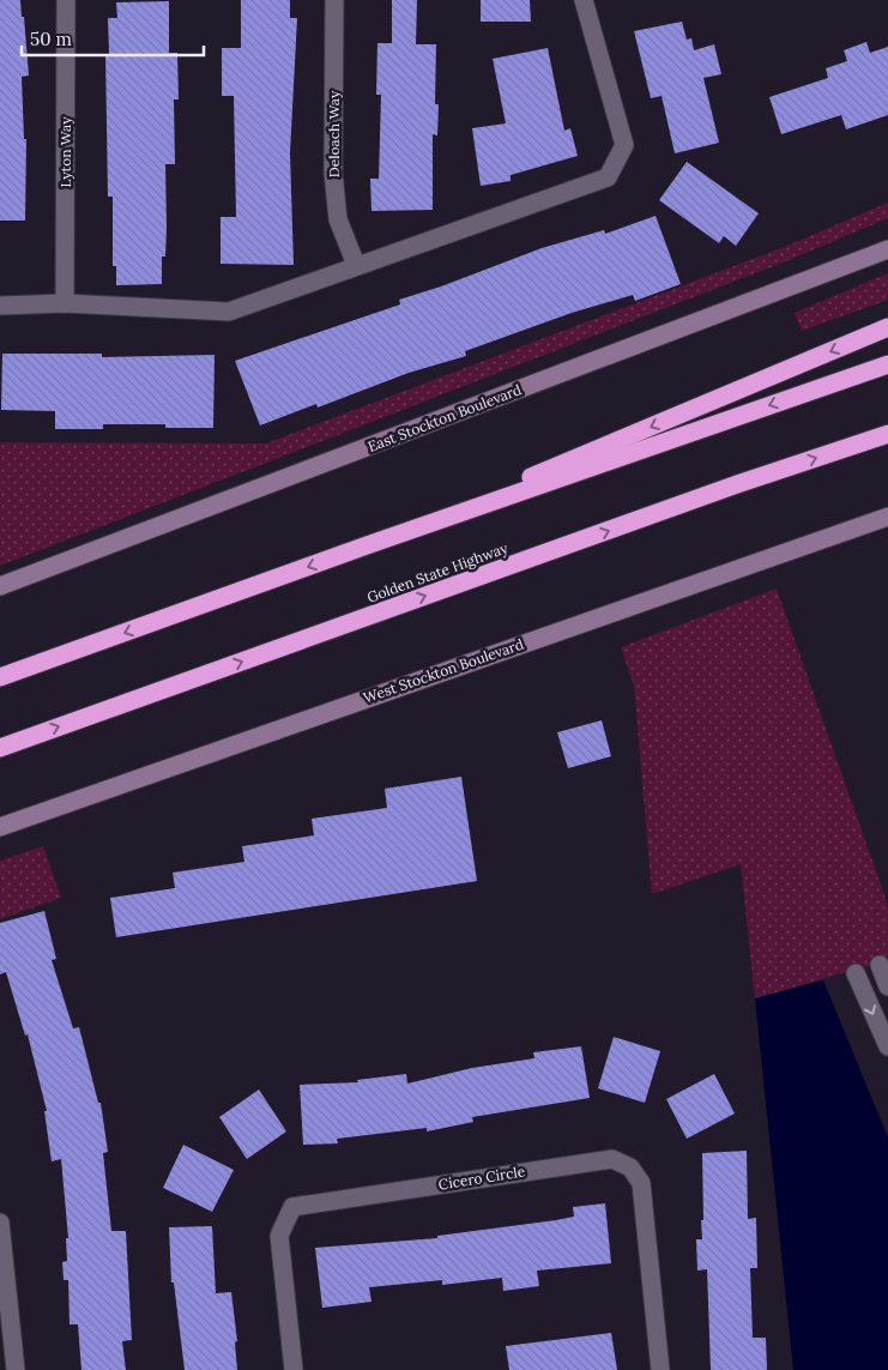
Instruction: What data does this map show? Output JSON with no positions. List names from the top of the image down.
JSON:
{
  "streets": {
    "highway": ["Golden State Highway"],
    "street": [
      "Deloach Way",
      "Lyton Way",
      "East Stockton Boulevard",
      "West Stockton Boulevard",
      "Cicero Circle"
    ]
  },
  "scale_bar": "50 m"
}
